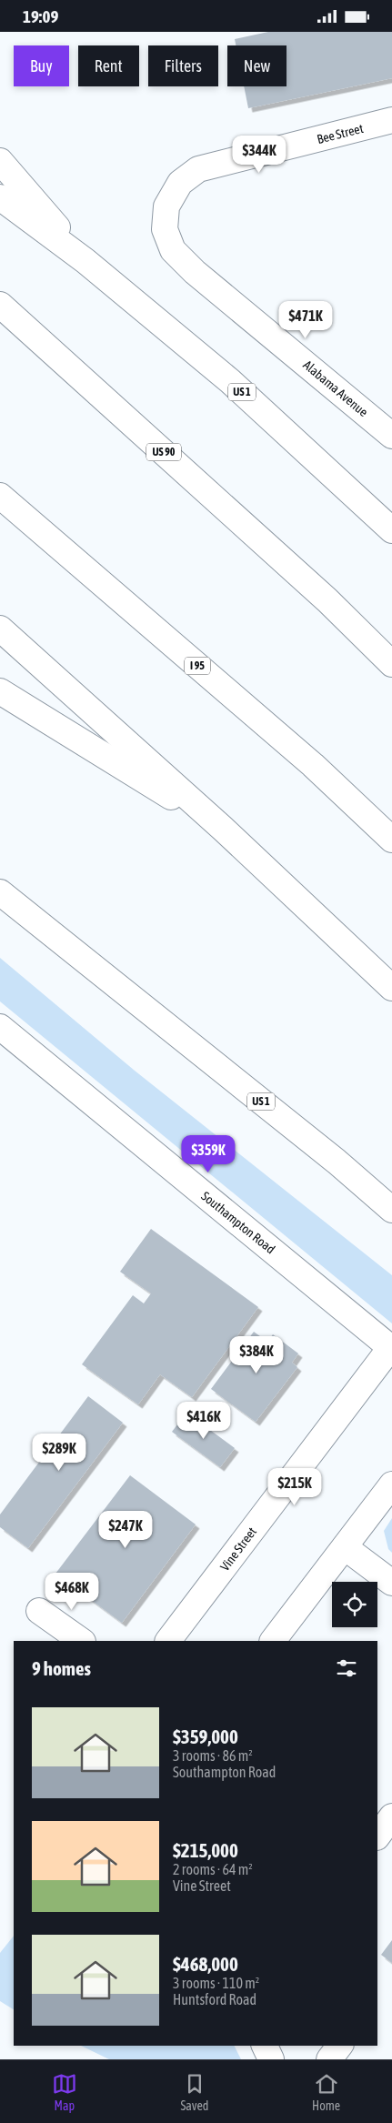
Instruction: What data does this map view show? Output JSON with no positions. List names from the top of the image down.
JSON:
{
  "streets": {
    "main road": [
      "Bee Street",
      "Alabama Avenue",
      "US 1",
      "US 90",
      "I 95",
      "Southampton Road",
      "Vine Street"
    ]
  },
  "crossings": [
    ["Bee Street", "Alabama Avenue"],
    ["Southampton Road", "Vine Street"]
  ],
  "page": {
    "status": "19:09",
    "chip": [
      "Buy",
      "Rent",
      "Filters",
      "New"
    ],
    "price": [
      "$344K",
      "$471K",
      "$359K",
      "$384K",
      "$416K",
      "$289K",
      "$215K",
      "$247K",
      "$468K"
    ],
    "heading": "9 homes",
    "list": [
      {
        "name": "$359,000",
        "note": "3 rooms · 86 m² · Southampton Road"
      },
      {
        "name": "$215,000",
        "note": "2 rooms · 64 m² · Vine Street"
      },
      {
        "name": "$468,000",
        "note": "3 rooms · 110 m² · Huntsford Road"
      }
    ],
    "tabs": ["Map", "Saved", "Home"]
  }
}
